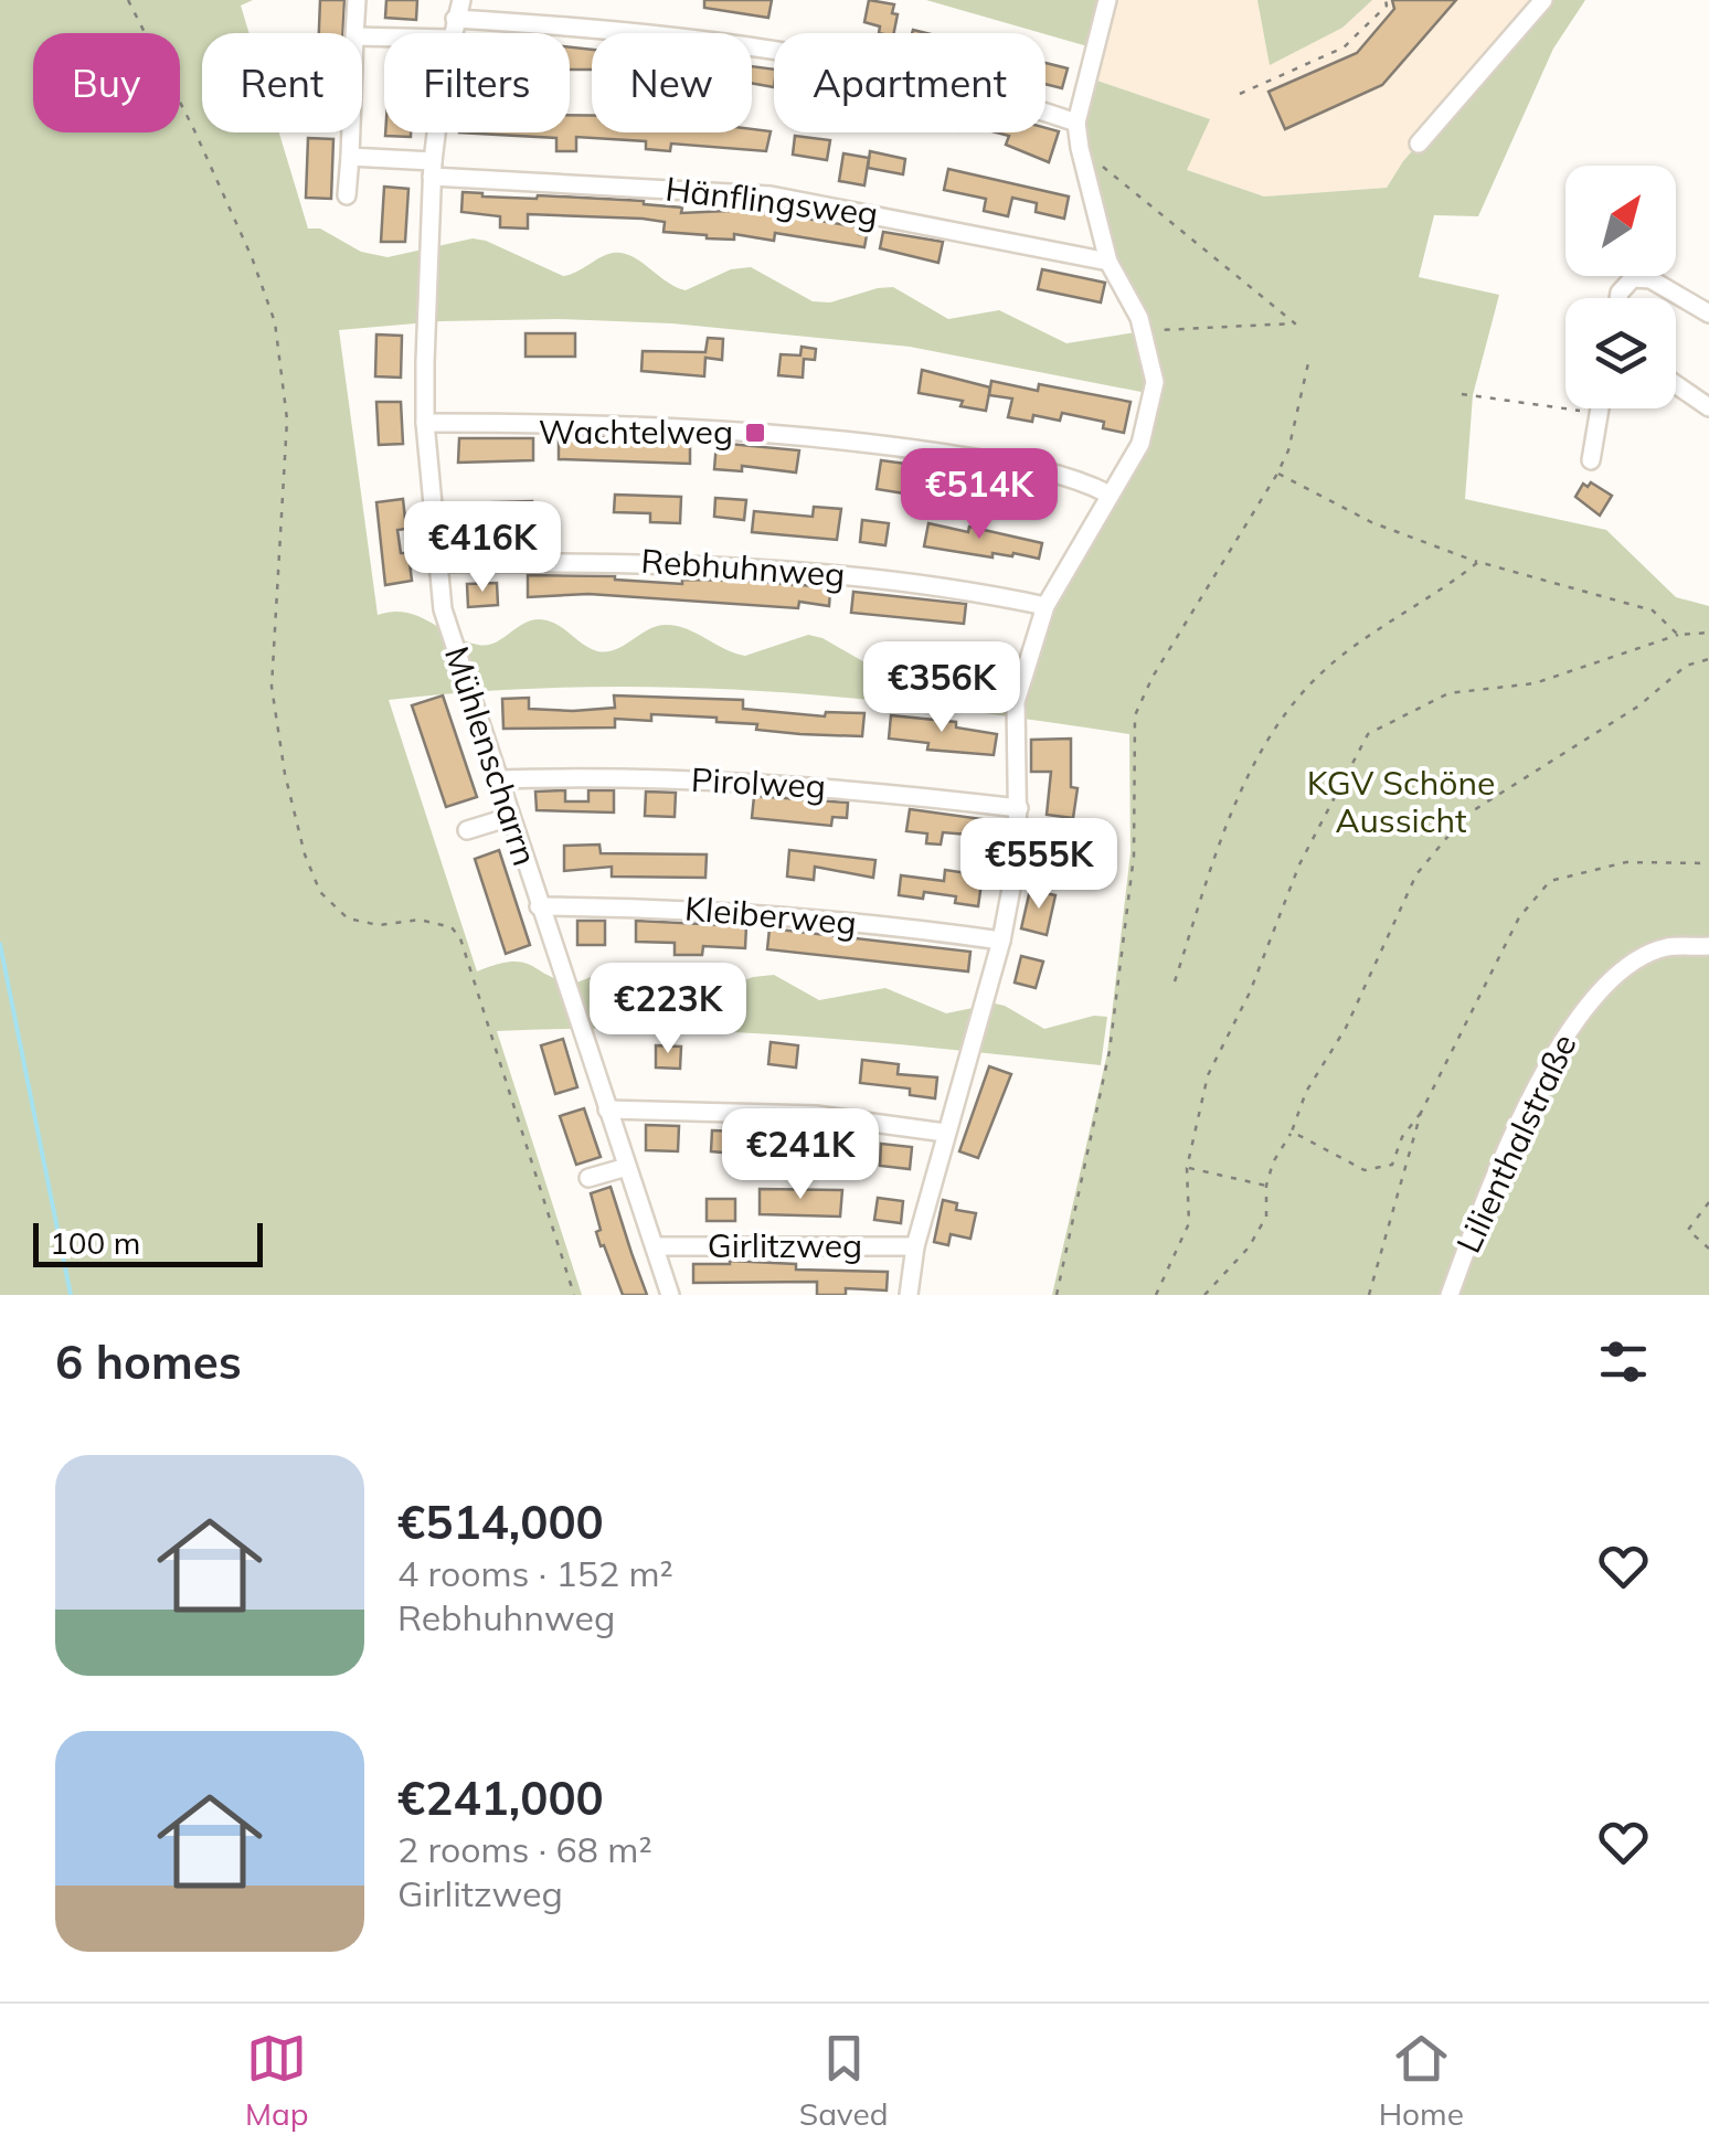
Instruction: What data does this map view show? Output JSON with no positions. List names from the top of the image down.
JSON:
{
  "streets": {
    "street": [
      "Hänflingsweg",
      "Rebhuhnweg",
      "Mühlenscharrn",
      "Pirolweg",
      "Kleiberweg",
      "Lilienthalstraße",
      "Girlitzweg"
    ]
  },
  "crossings": [
    ["Hänflingsweg", "Mühlenscharrn"],
    ["Rebhuhnweg", "Mühlenscharrn"],
    ["Mühlenscharrn", "Pirolweg"],
    ["Mühlenscharrn", "Kleiberweg"],
    ["Mühlenscharrn", "Girlitzweg"]
  ],
  "parks": ["KGV Schöne Aussicht"],
  "places": {
    "transit": ["Wachtelweg"]
  },
  "scale_bar": "100 m",
  "north": "top right",
  "page": {
    "chip": [
      "Buy",
      "Rent",
      "Filters",
      "New",
      "Apartment"
    ],
    "price": [
      "€514K",
      "€416K",
      "€356K",
      "€555K",
      "€223K",
      "€241K"
    ],
    "scale": "100 m",
    "heading": "6 homes",
    "list": [
      {
        "name": "€514,000",
        "note": "4 rooms · 152 m² · Rebhuhnweg"
      },
      {
        "name": "€241,000",
        "note": "2 rooms · 68 m² · Girlitzweg"
      }
    ],
    "tabs": ["Map", "Saved", "Home"]
  }
}
